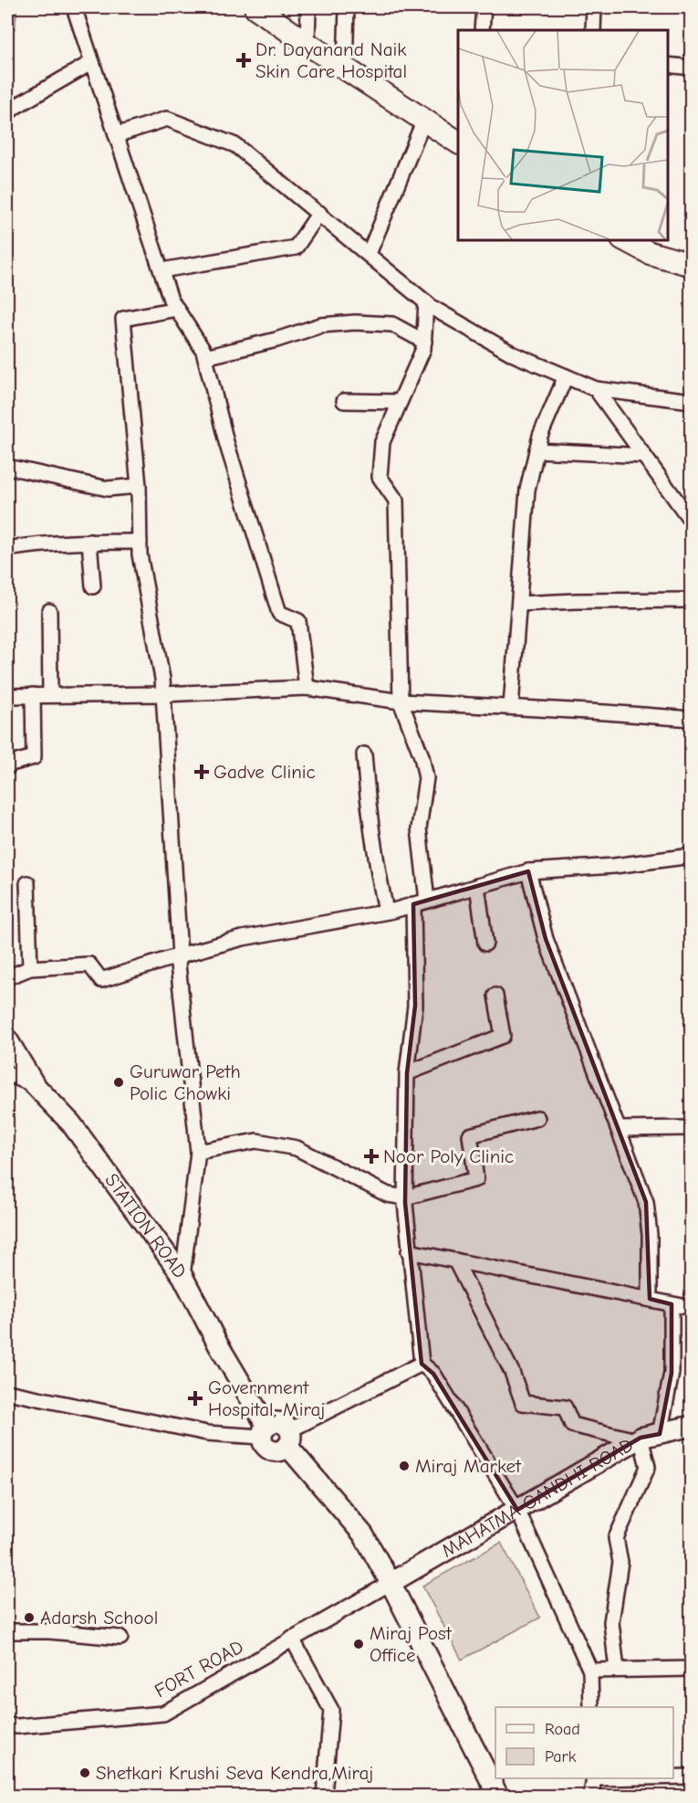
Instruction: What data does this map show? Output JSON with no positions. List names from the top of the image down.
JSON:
{
  "streets": {
    "main road": ["STATION ROAD", "MAHATMA GANDHI ROAD"],
    "street": ["FORT ROAD"]
  },
  "crossings": [
    ["MAHATMA GANDHI ROAD", "FORT ROAD"]
  ],
  "places": {
    "health": [
      "Dr. Dayanand Naik Skin Care Hospital",
      "Gadve Clinic",
      "Noor Poly Clinic",
      "Government Hospital, Miraj"
    ],
    "other": [
      "Guruwar Peth Polic Chowki",
      "Miraj Market",
      "Adarsh School",
      "Miraj Post Office",
      "Shetkari Krushi Seva Kendra,Miraj"
    ]
  },
  "legend": ["Road", "Park"]
}
